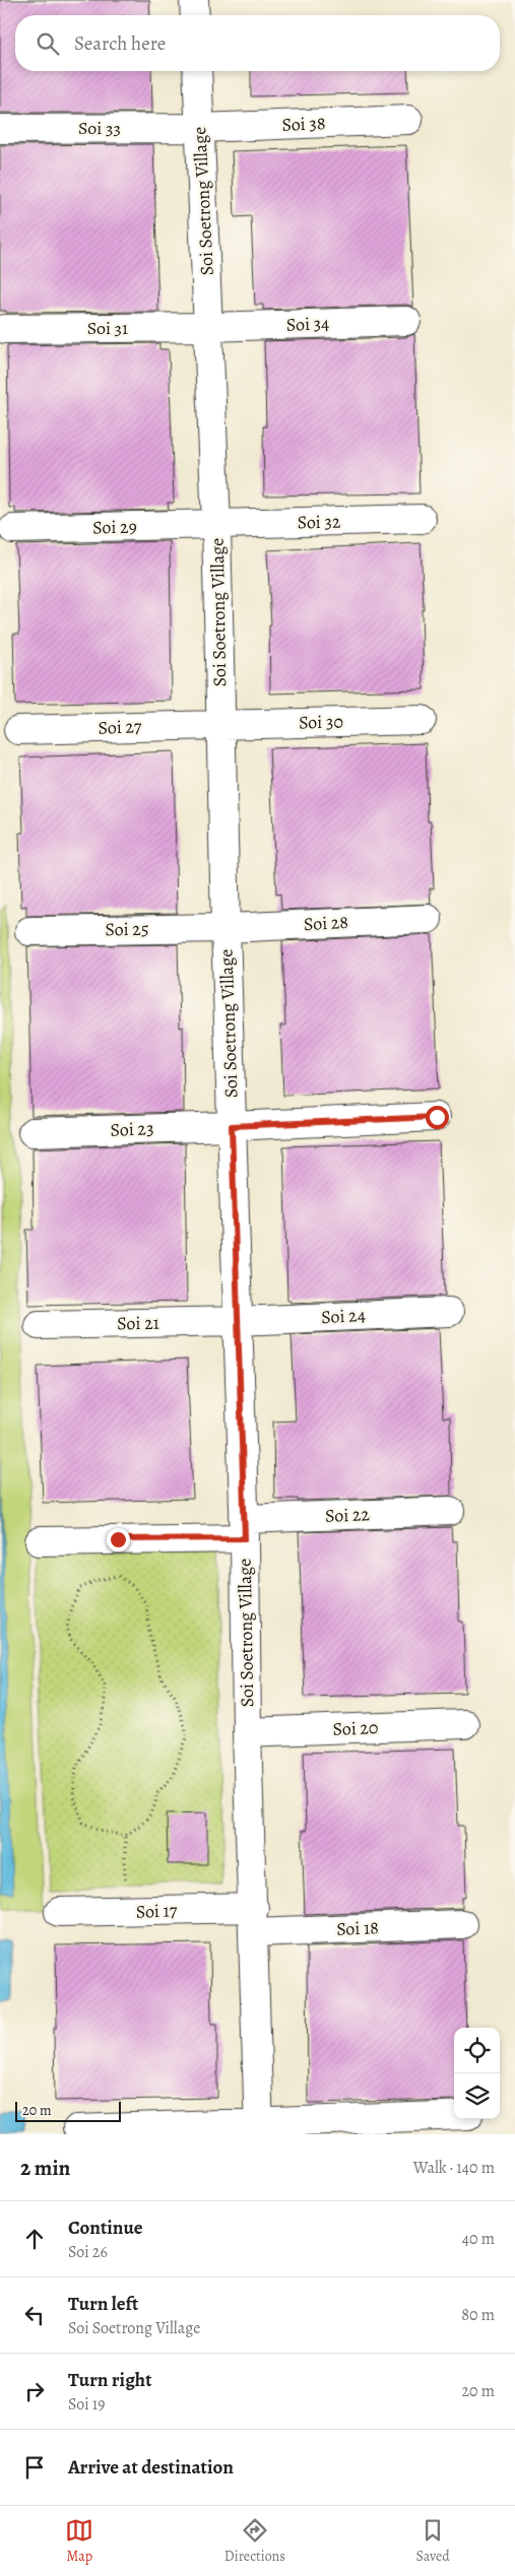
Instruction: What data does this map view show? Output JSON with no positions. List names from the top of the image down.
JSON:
{
  "streets": {
    "street": [
      "Soi 38",
      "Soi 33",
      "Soi Soetrong Village",
      "Soi 34",
      "Soi 31",
      "Soi 32",
      "Soi 29",
      "Soi 30",
      "Soi 27",
      "Soi 28",
      "Soi 25",
      "Soi 23",
      "Soi 24",
      "Soi 21",
      "Soi 22",
      "Soi 20",
      "Soi 17",
      "Soi 18"
    ]
  },
  "crossings": [
    ["Soi 38", "Soi 33"],
    ["Soi 38", "Soi Soetrong Village"],
    ["Soi 33", "Soi Soetrong Village"],
    ["Soi Soetrong Village", "Soi 34"],
    ["Soi Soetrong Village", "Soi 31"],
    ["Soi Soetrong Village", "Soi 32"],
    ["Soi Soetrong Village", "Soi 29"],
    ["Soi Soetrong Village", "Soi 30"],
    ["Soi Soetrong Village", "Soi 27"],
    ["Soi Soetrong Village", "Soi 28"],
    ["Soi Soetrong Village", "Soi 25"],
    ["Soi Soetrong Village", "Soi 23"],
    ["Soi Soetrong Village", "Soi 24"],
    ["Soi Soetrong Village", "Soi 21"],
    ["Soi Soetrong Village", "Soi 22"],
    ["Soi Soetrong Village", "Soi 20"],
    ["Soi Soetrong Village", "Soi 17"],
    ["Soi Soetrong Village", "Soi 18"],
    ["Soi 34", "Soi 31"],
    ["Soi 32", "Soi 29"],
    ["Soi 30", "Soi 27"],
    ["Soi 28", "Soi 25"],
    ["Soi 24", "Soi 21"],
    ["Soi 17", "Soi 18"]
  ],
  "scale_bar": "20 m",
  "page": {
    "search": "Search here",
    "scale": "20 m",
    "heading": ["2 min", "Walk · 140 m"],
    "list": [
      ["Continue", "Soi 26", "40 m"],
      ["Turn left", "Soi Soetrong Village", "80 m"],
      ["Turn right", "Soi 19", "20 m"],
      "Arrive at destination"
    ],
    "nav": ["Map", "Directions", "Saved"]
  }
}
